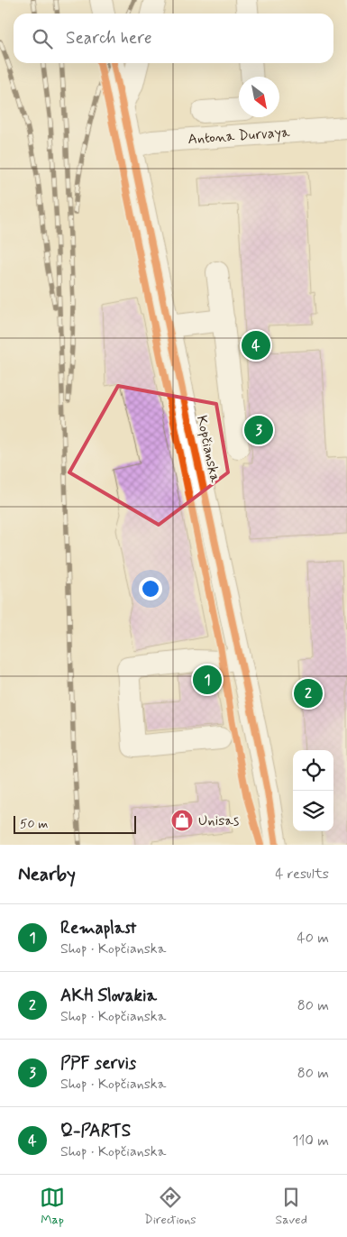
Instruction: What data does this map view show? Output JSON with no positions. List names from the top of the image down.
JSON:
{
  "streets": {
    "street": ["Antona Durvaya", "Kopčianska"]
  },
  "crossings": [
    ["Antona Durvaya", "Kopčianska"]
  ],
  "places": {
    "shop": ["Unisas"]
  },
  "scale_bar": "50 m",
  "north": "bottom right",
  "page": {
    "search": "Search here",
    "pins": [
      "4",
      "3",
      "1",
      "2"
    ],
    "scale": "50 m",
    "heading": ["Nearby", "4 results"],
    "list": [
      {
        "mark": "1",
        "name": "Remaplast",
        "note": "Shop · Kopčianska",
        "value": "40 m"
      },
      {
        "mark": "2",
        "name": "AKH Slovakia",
        "note": "Shop · Kopčianska",
        "value": "80 m"
      },
      {
        "mark": "3",
        "name": "PPF servis",
        "note": "Shop · Kopčianska",
        "value": "80 m"
      },
      {
        "mark": "4",
        "name": "Q-PARTS",
        "note": "Shop · Kopčianska",
        "value": "110 m"
      }
    ],
    "nav": ["Map", "Directions", "Saved"]
  }
}
